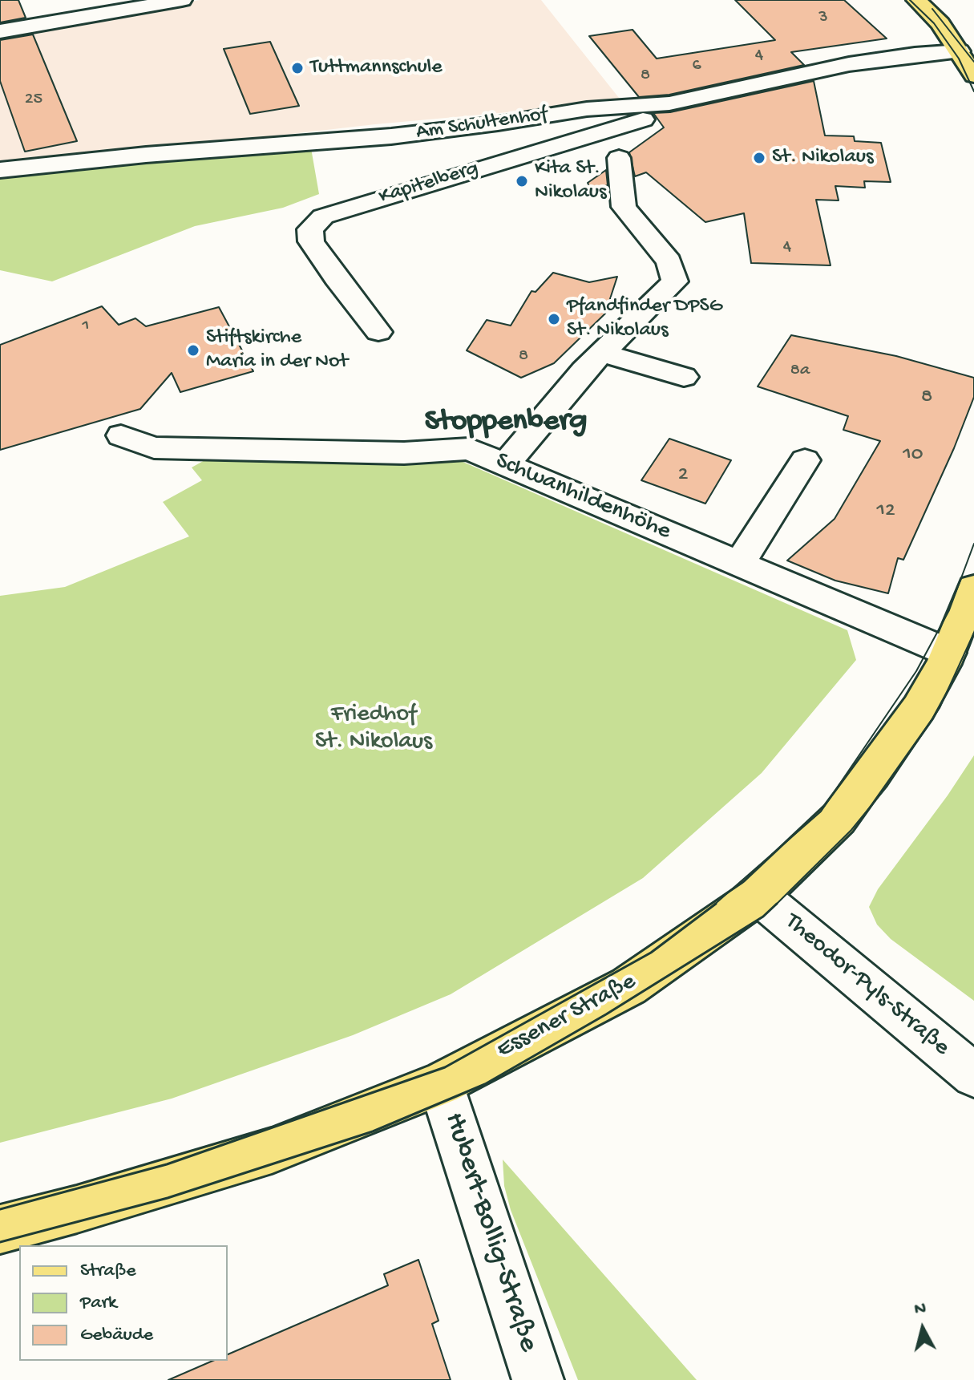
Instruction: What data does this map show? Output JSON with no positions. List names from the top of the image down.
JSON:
{
  "streets": {
    "main road": ["Essener Straße"],
    "street": [
      "Am Schultenhof",
      "Kapitelberg",
      "Schwanhildenhöhe",
      "Theodor-Pyls-Straße",
      "Hubert-Bollig-Straße"
    ]
  },
  "crossings": [
    ["Am Schultenhof", "Kapitelberg"],
    ["Schwanhildenhöhe", "Essener Straße"],
    ["Theodor-Pyls-Straße", "Essener Straße"],
    ["Essener Straße", "Hubert-Bollig-Straße"]
  ],
  "districts": ["Stoppenberg"],
  "parks": ["Friedhof St. Nikolaus"],
  "places": [
    "Tuttmannschule",
    "St. Nikolaus",
    "Kita St. Nikolaus",
    "Pfandfinder DPSG St. Nikolaus",
    "Stiftskirche Maria in der Not"
  ],
  "house_numbers": [
    "3",
    "4",
    "6",
    "8",
    "25",
    "4",
    "1",
    "8",
    "8a",
    "8",
    "10",
    "2",
    "12"
  ],
  "legend": ["Straße", "Park", "Gebäude"],
  "north": "top"
}
